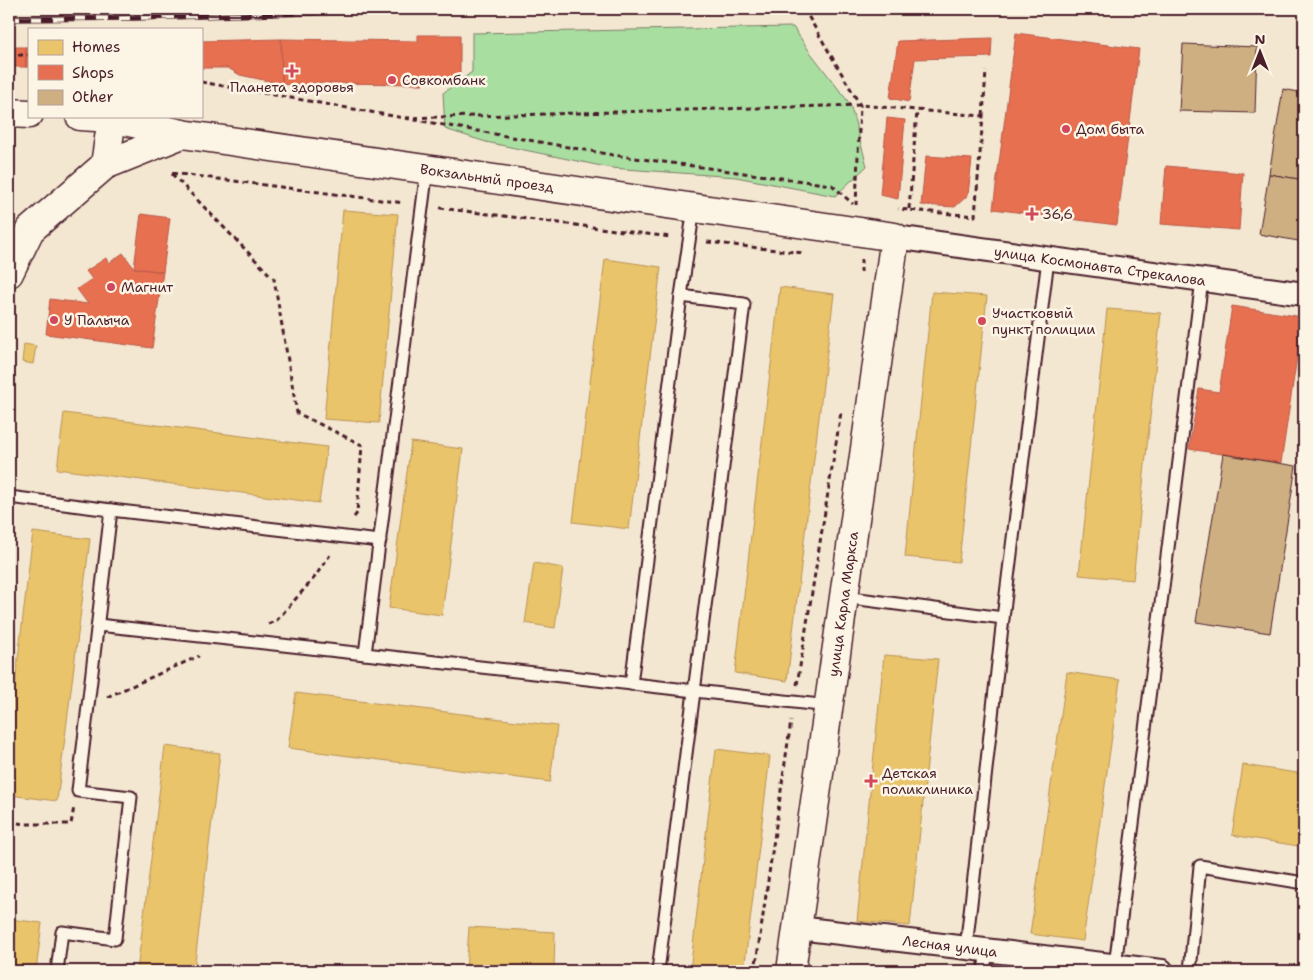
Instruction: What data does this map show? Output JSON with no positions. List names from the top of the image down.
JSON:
{
  "streets": {
    "street": [
      "Вокзальный проезд",
      "улица Космонавта Стрекалова",
      "улица Карла Маркса",
      "Лесная улица"
    ]
  },
  "crossings": [
    ["Вокзальный проезд", "улица Космонавта Стрекалова"],
    ["Вокзальный проезд", "улица Карла Маркса"],
    ["улица Космонавта Стрекалова", "улица Карла Маркса"],
    ["улица Карла Маркса", "Лесная улица"]
  ],
  "places": {
    "health": ["Планета здоровья", "36,6", "Детская поликлиника"],
    "other": [
      "Совкомбанк",
      "Дом быта",
      "Магнит",
      "У Палыча",
      "Участковый пункт полиции"
    ]
  },
  "legend": ["Homes", "Shops", "Other"],
  "north": "top"
}
